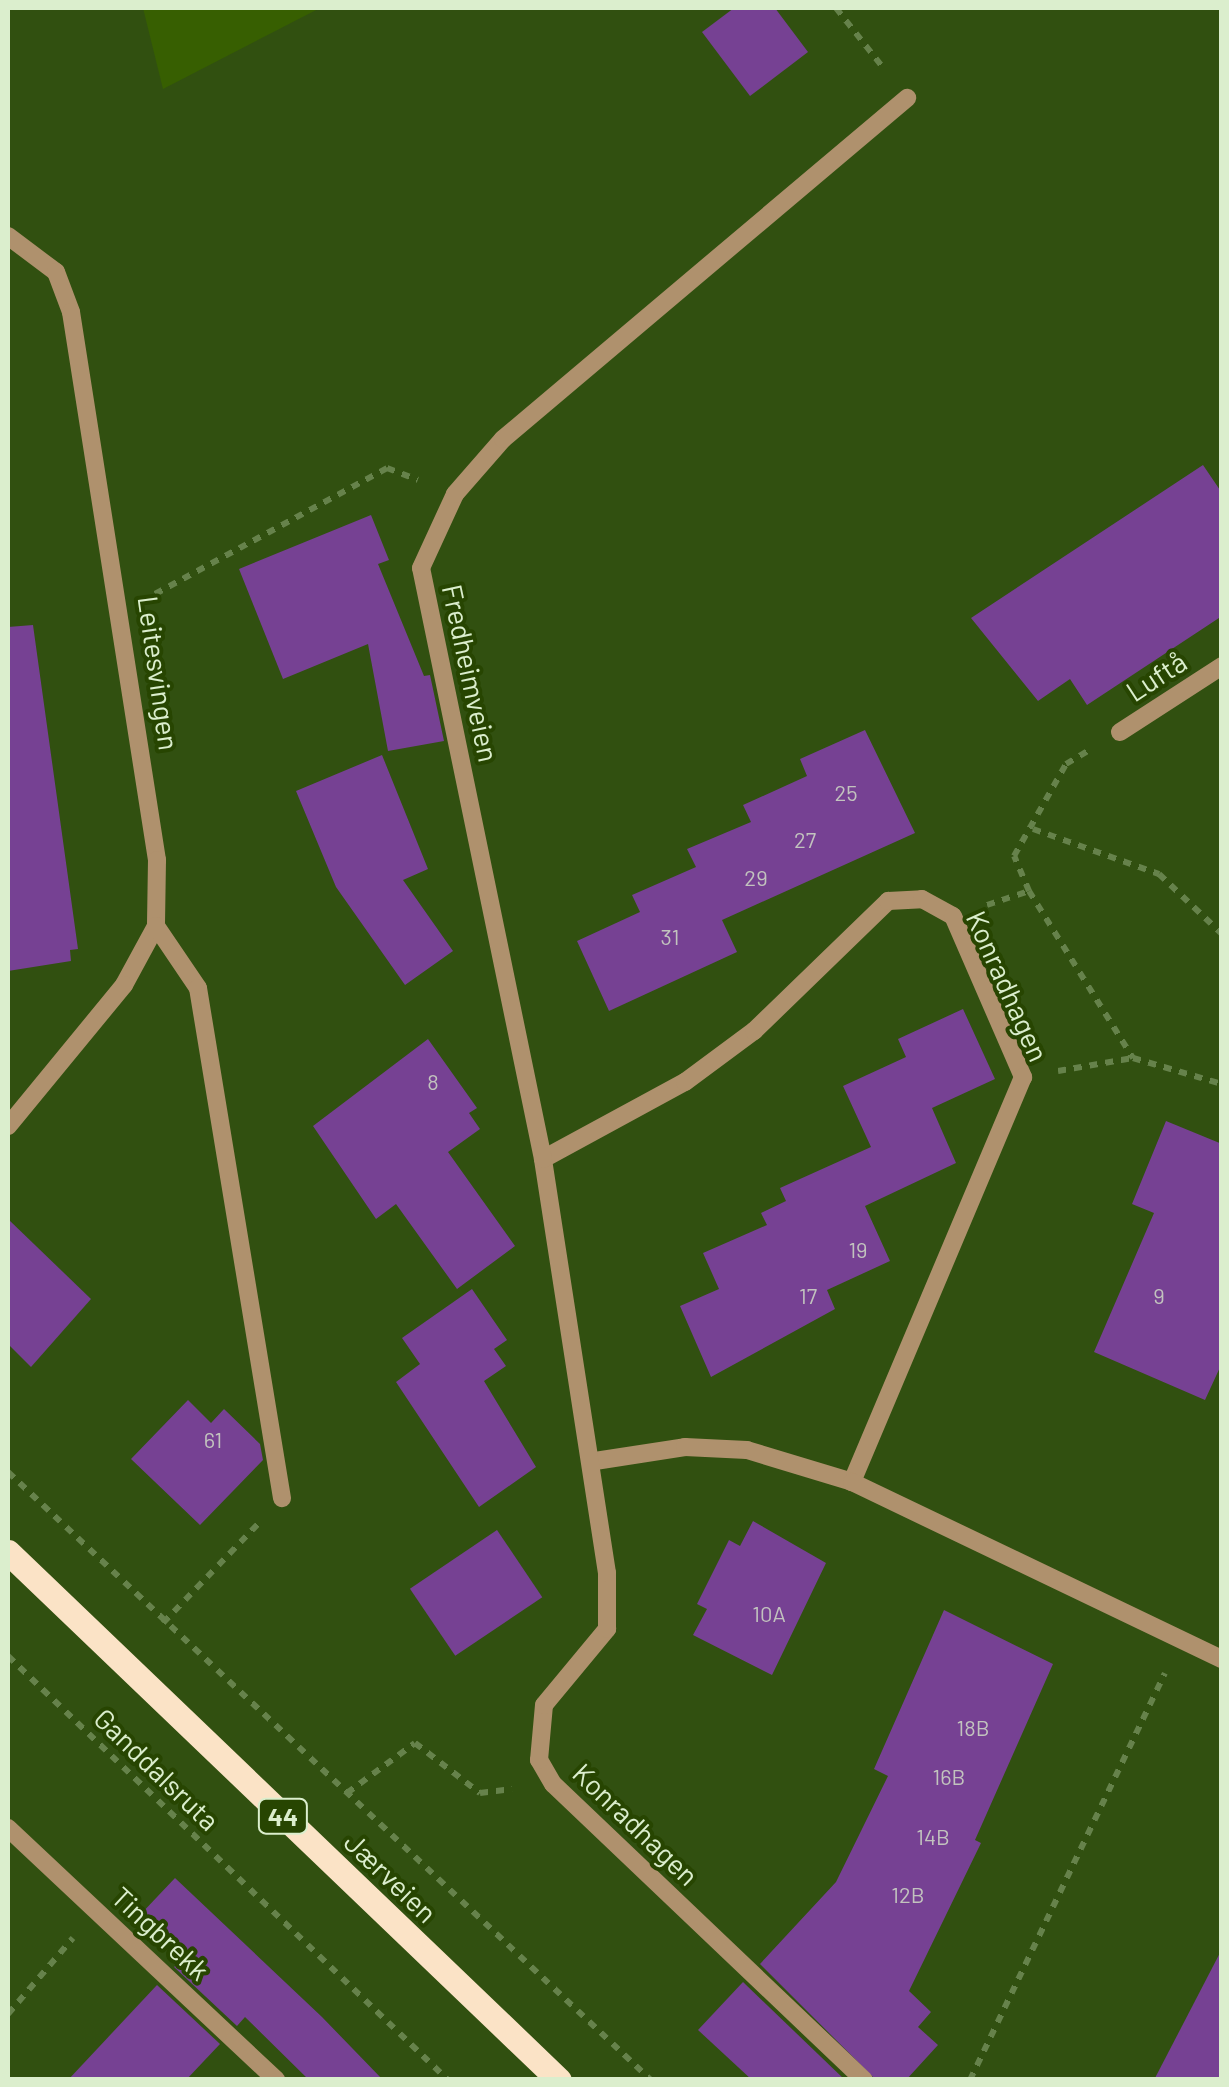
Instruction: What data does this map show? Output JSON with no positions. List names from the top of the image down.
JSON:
{
  "streets": {
    "main road": ["44", "Jærveien"],
    "street": [
      "Leitesvingen",
      "Fredheimveien",
      "Luftå",
      "Konradhagen",
      "Tingbrekk"
    ],
    "path": ["Ganddalsruta"]
  },
  "crossings": [
    ["Fredheimveien", "Konradhagen"]
  ],
  "house_numbers": [
    "25",
    "27",
    "29",
    "31",
    "8",
    "19",
    "17",
    "9",
    "61",
    "10A",
    "18B",
    "16B",
    "14B",
    "12B"
  ]
}
